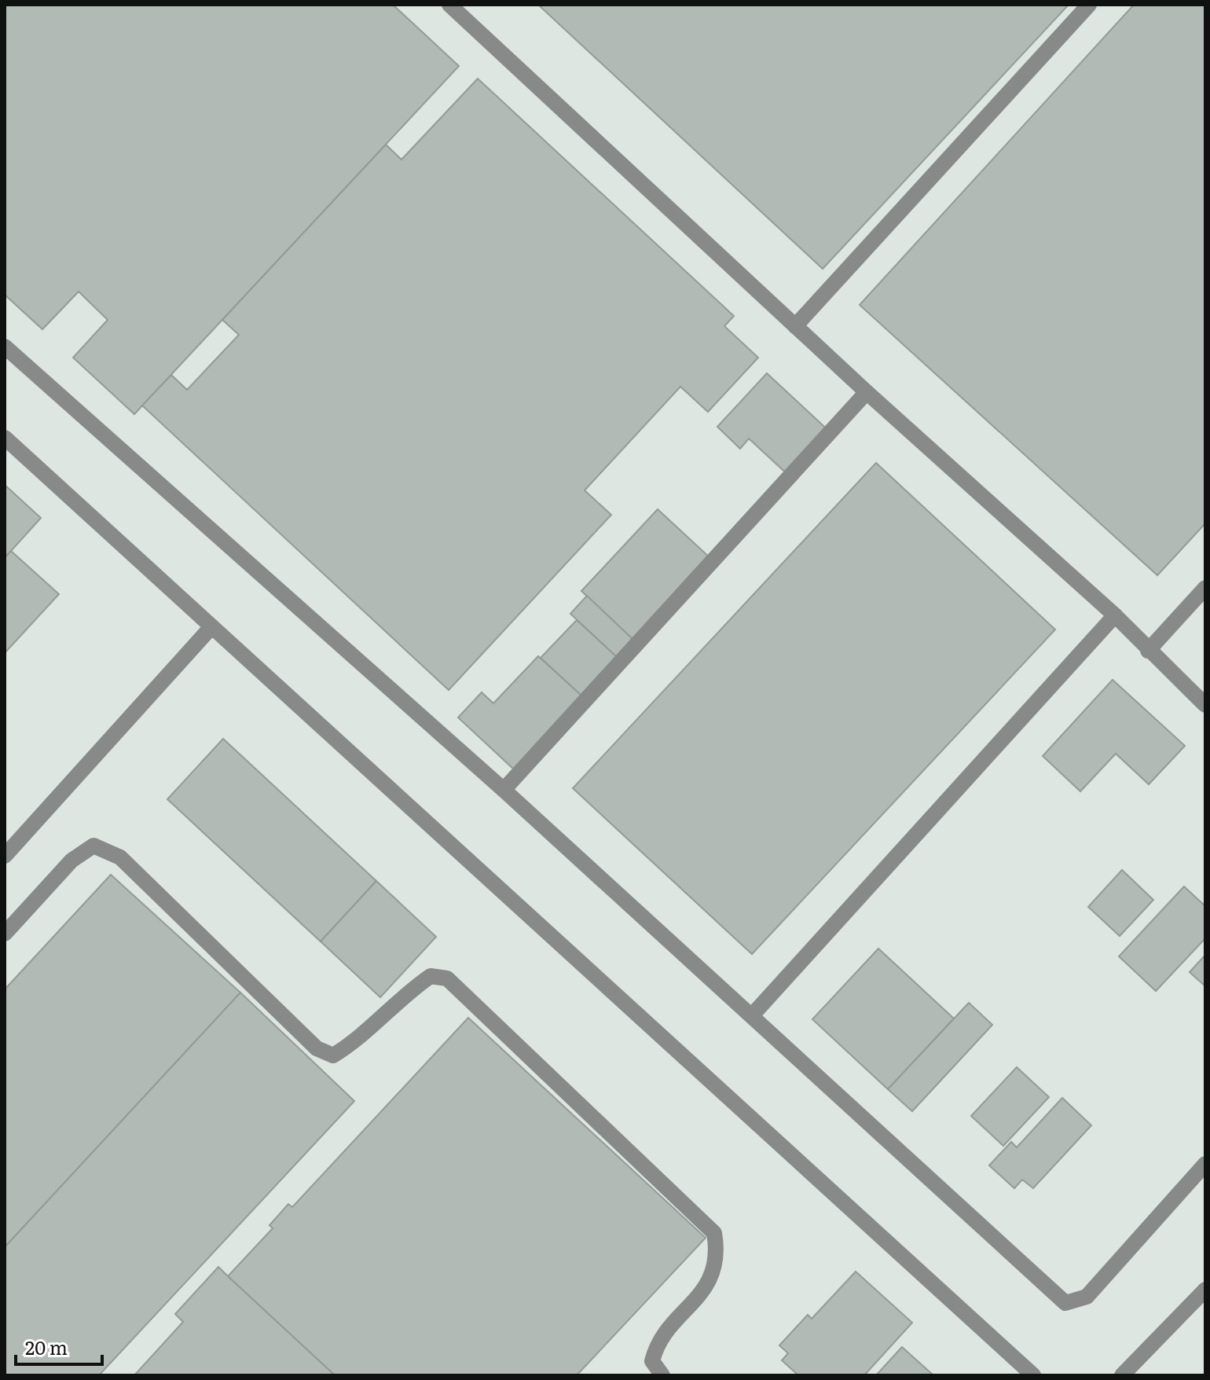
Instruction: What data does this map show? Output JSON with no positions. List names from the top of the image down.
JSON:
{
  "scale_bar": "20 m"
}
